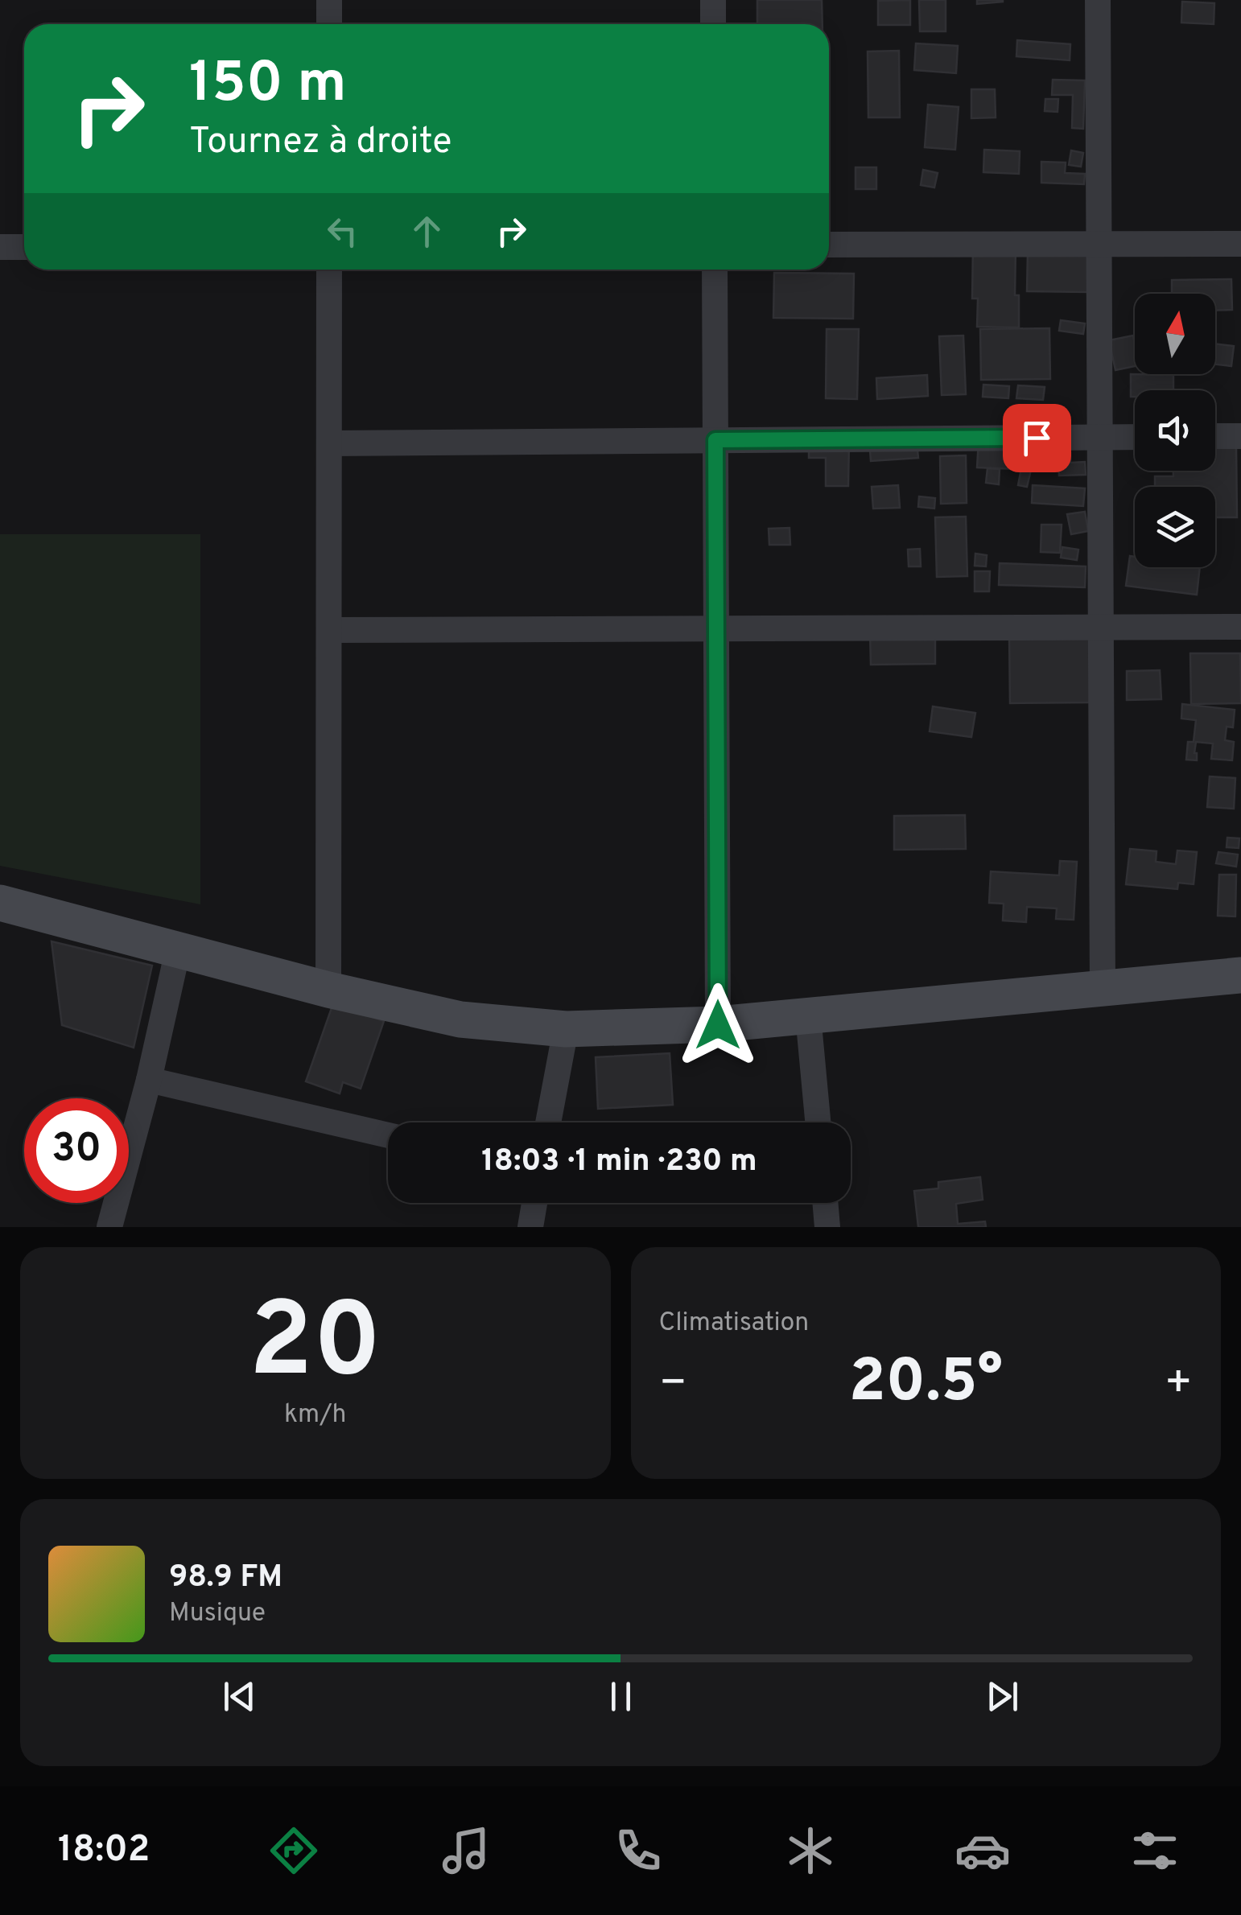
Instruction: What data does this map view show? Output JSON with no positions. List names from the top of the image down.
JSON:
{
  "north": "top",
  "page": {
    "turn": ["150 m", "Tournez à droite"],
    "limit": "30",
    "trip": "18:03 · 1 min · 230 m",
    "tile": [
      ["20", "km/h"],
      "Climatisation"
    ],
    "heat": ["−", "20.5°", "+"],
    "song": ["98.9 FM", "Musique"],
    "tabs": "18:02"
  }
}
